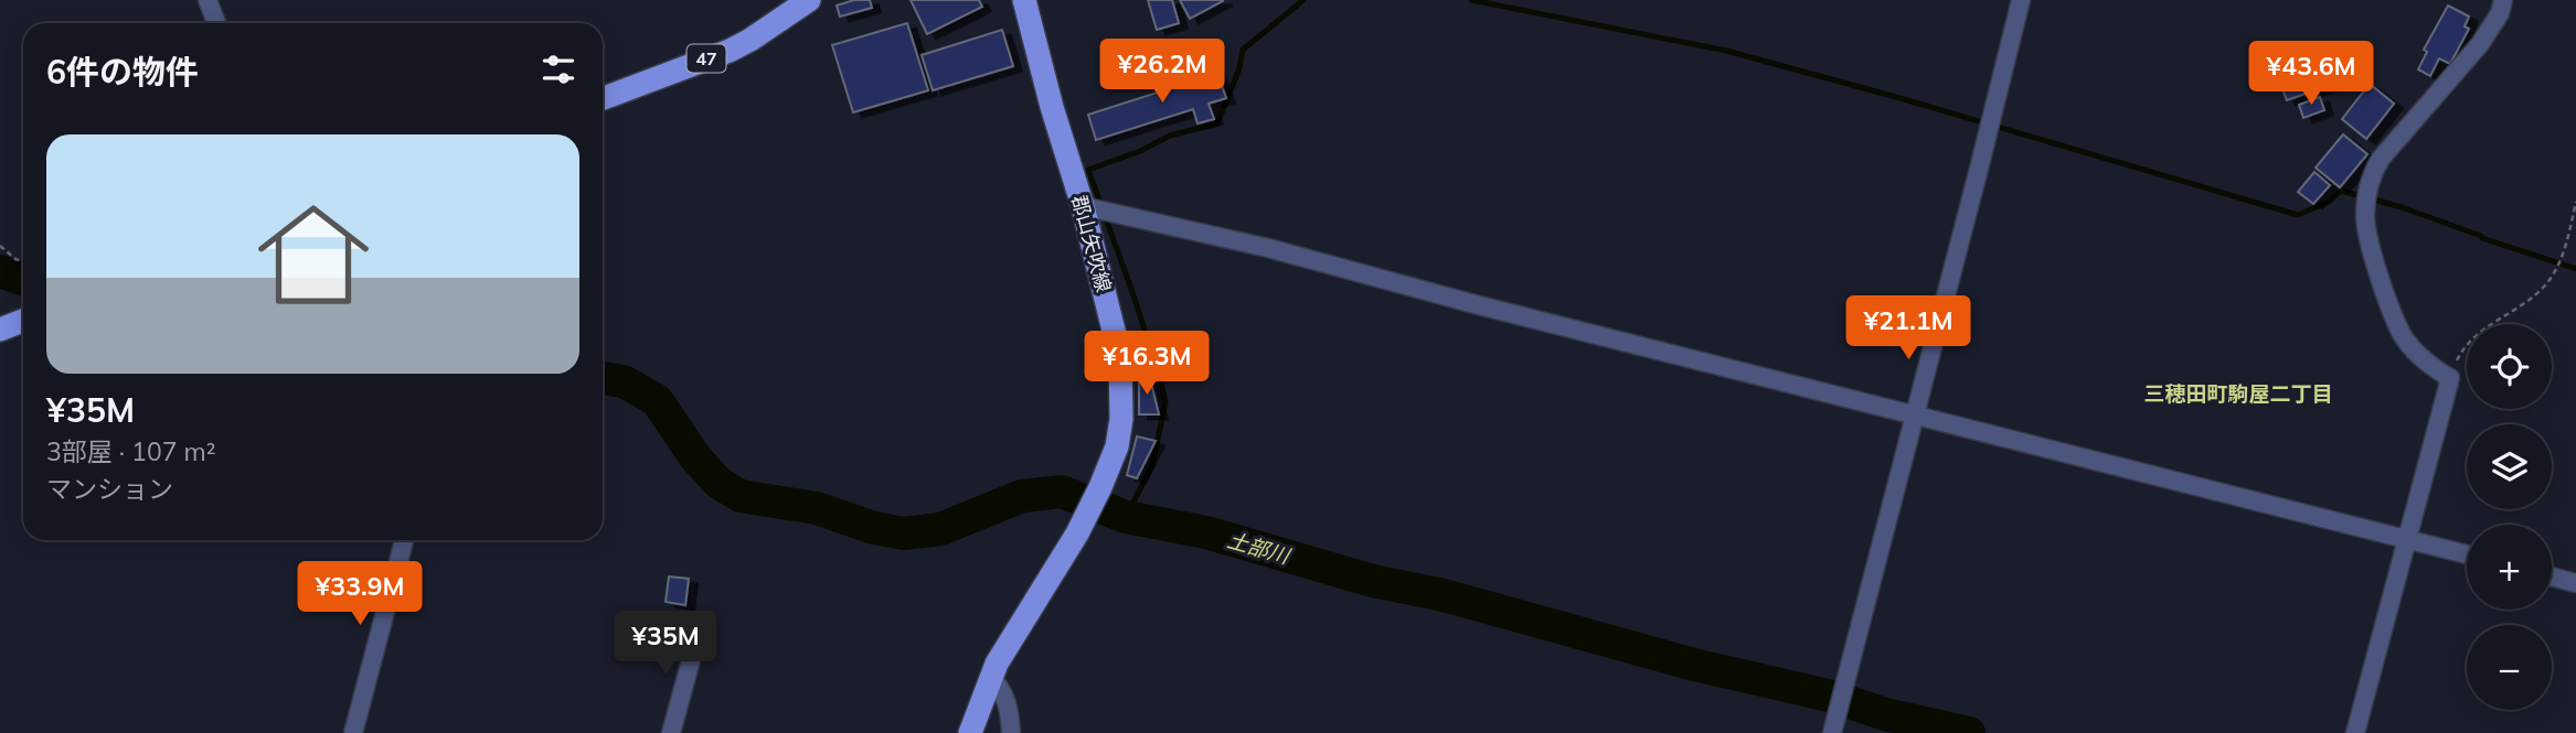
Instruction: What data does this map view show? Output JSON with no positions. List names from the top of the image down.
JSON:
{
  "streets": {
    "main road": ["47", "郡山矢吹線"]
  },
  "districts": ["三穂田町駒屋二丁目"],
  "water": ["土部川"],
  "page": {
    "heading": "6件の物件",
    "price": [
      "¥26.2M",
      "¥43.6M",
      "¥21.1M",
      "¥16.3M",
      "¥33.9M",
      "¥35M"
    ],
    "list": [
      {
        "name": "¥35M",
        "note": "3部屋 · 107 m² · マンション"
      }
    ],
    "map_buttons": ["+", "−"]
  }
}
